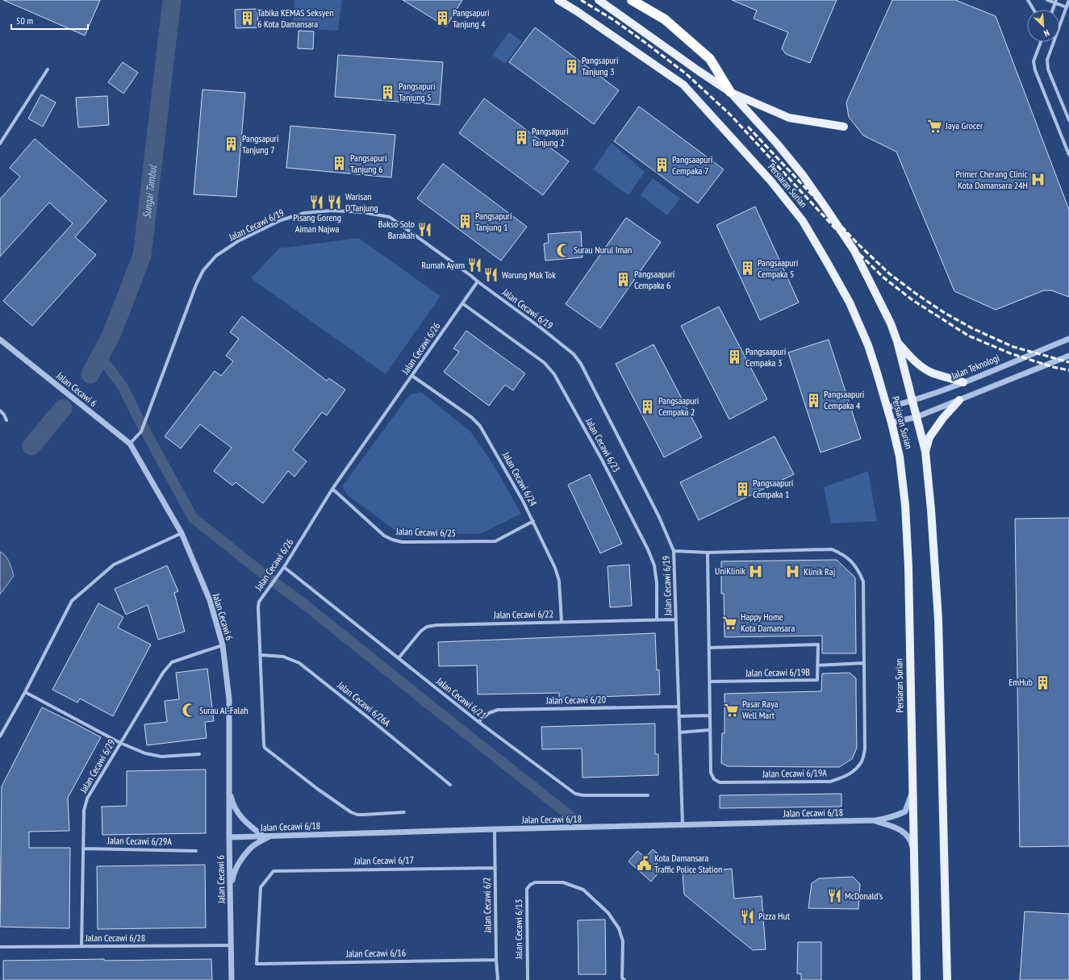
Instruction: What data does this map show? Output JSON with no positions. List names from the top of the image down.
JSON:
{
  "streets": {
    "main road": ["Persiaran Surian"],
    "street": [
      "Jalan Cecawi 6/19",
      "Jalan Cecawi 6/26",
      "Jalan Teknologi",
      "Jalan Cecawi 6",
      "Jalan Cecawi 6/23",
      "Jalan Cecawi 6/24",
      "Jalan Cecawi 6/25",
      "Jalan Cecawi 6/22",
      "Jalan Cecawi 6/19B",
      "Jalan Cecawi 6/21",
      "Jalan Cecawi 6/20",
      "Jalan Cecawi 6/26A",
      "Jalan Cecawi 6/29",
      "Jalan Cecawi 6/19A",
      "Jalan Cecawi 6/18",
      "Jalan Cecawi 6/29A",
      "Jalan Cecawi 6/17",
      "Jalan Cecawi 6/2",
      "Jalan Cecawi 6/13",
      "Jalan Cecawi 6/28",
      "Jalan Cecawi 6/16"
    ]
  },
  "crossings": [
    ["Persiaran Surian", "Jalan Teknologi"],
    ["Persiaran Surian", "Jalan Cecawi 6/18"],
    ["Jalan Cecawi 6/19", "Jalan Cecawi 6/26"],
    ["Jalan Cecawi 6/19", "Jalan Cecawi 6"],
    ["Jalan Cecawi 6/19", "Jalan Cecawi 6/22"],
    ["Jalan Cecawi 6/19", "Jalan Cecawi 6/20"],
    ["Jalan Cecawi 6/19", "Jalan Cecawi 6/18"],
    ["Jalan Cecawi 6/26", "Jalan Cecawi 6/23"],
    ["Jalan Cecawi 6/26", "Jalan Cecawi 6/24"],
    ["Jalan Cecawi 6/26", "Jalan Cecawi 6/25"],
    ["Jalan Cecawi 6/26", "Jalan Cecawi 6/21"],
    ["Jalan Cecawi 6/26", "Jalan Cecawi 6/26A"],
    ["Jalan Cecawi 6", "Jalan Cecawi 6/29"],
    ["Jalan Cecawi 6", "Jalan Cecawi 6/18"],
    ["Jalan Cecawi 6", "Jalan Cecawi 6/28"],
    ["Jalan Cecawi 6/23", "Jalan Cecawi 6/22"],
    ["Jalan Cecawi 6/24", "Jalan Cecawi 6/25"],
    ["Jalan Cecawi 6/24", "Jalan Cecawi 6/22"],
    ["Jalan Cecawi 6/22", "Jalan Cecawi 6/21"],
    ["Jalan Cecawi 6/19B", "Jalan Cecawi 6/19A"],
    ["Jalan Cecawi 6/21", "Jalan Cecawi 6/20"],
    ["Jalan Cecawi 6/29", "Jalan Cecawi 6/29A"],
    ["Jalan Cecawi 6/29", "Jalan Cecawi 6/28"],
    ["Jalan Cecawi 6/18", "Jalan Cecawi 6/2"],
    ["Jalan Cecawi 6/17", "Jalan Cecawi 6/2"],
    ["Jalan Cecawi 6/17", "Jalan Cecawi 6/16"],
    ["Jalan Cecawi 6/2", "Jalan Cecawi 6/16"]
  ],
  "water": ["Sungai Tambul"],
  "places": {
    "building": [
      "Tabika KEMAS Seksyen 6 Kota Damansara",
      "Pangsapuri Tanjung 4",
      "Pangsapuri Tanjung 3",
      "Pangsapuri Tanjung 5",
      "Pangsapuri Tanjung 2",
      "Pangsapuri Tanjung 7",
      "Pangsapuri Tanjung 6",
      "Pangsaapuri Cempaka 7",
      "Pangsapuri Tanjung 1",
      "Pangsaapuri Cempaka 5",
      "Pangsaapuri Cempaka 6",
      "Pangsaapuri Cempaka 3",
      "Pangsaapuri Cempaka 4",
      "Pangsaapuri Cempaka 2",
      "Pangsaapuri Cempaka 1",
      "EmHub"
    ],
    "supermarket": ["Jaya Grocer", "Happy Home Kota Damansara", "Pasar Raya Well Mart"],
    "hospital": ["Primer Cherang Clinic Kota Damansara 24H", "UniKlinik", "Klinik Raj"],
    "restaurant": [
      "Pisang Goreng Aiman Najwa",
      "Warisan D'Tanjung",
      "Bakso Solo Barakah",
      "Rumah Ayam",
      "Warung Mak Tok",
      "McDonald's",
      "Pizza Hut"
    ],
    "mosque": ["Surau Nurul Iman", "Surau Al-Falah"],
    "public building": ["Kota Damansara Traffic Police Station"]
  },
  "scale_bar": "50 m",
  "north": "bottom right"
}
